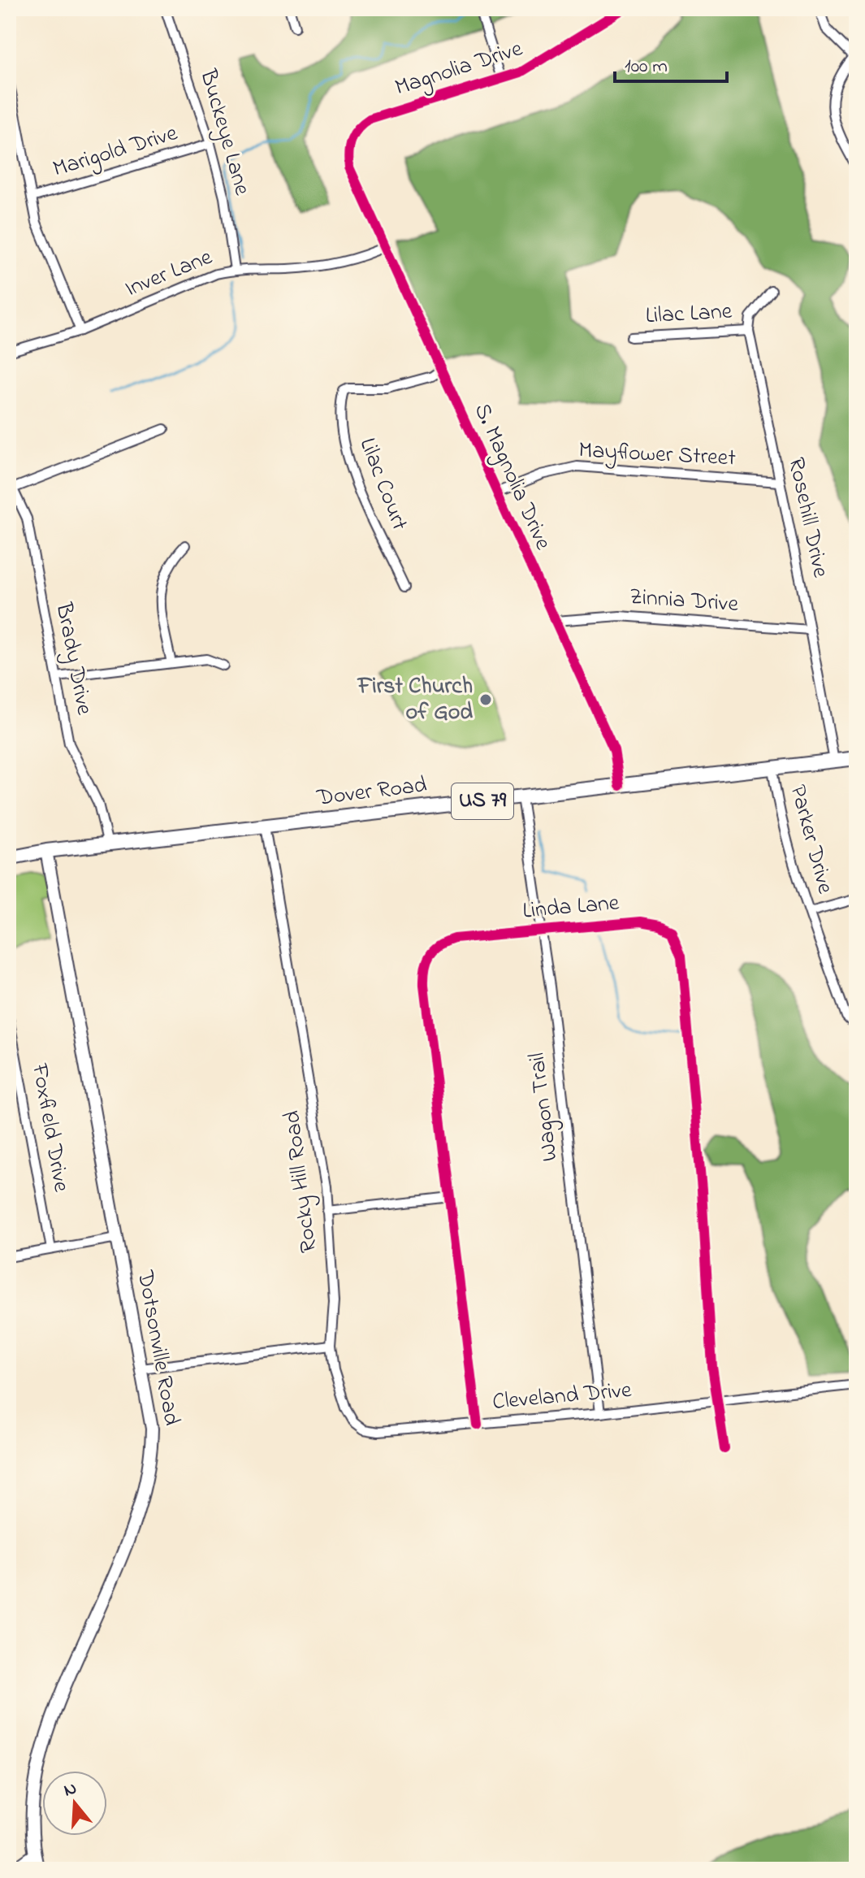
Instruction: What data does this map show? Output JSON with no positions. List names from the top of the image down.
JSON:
{
  "streets": {
    "main road": ["Dover Road", "US 79", "Dotsonville Road"],
    "street": [
      "Magnolia Drive",
      "Buckeye Lane",
      "Marigold Drive",
      "Inver Lane",
      "Lilac Lane",
      "Mayflower Street",
      "S. Magnolia Drive",
      "Lilac Court",
      "Rosehill Drive",
      "Zinnia Drive",
      "Brady Drive",
      "Parker Drive",
      "Linda Lane",
      "Wagon Trail",
      "Foxfield Drive",
      "Rocky Hill Road",
      "Cleveland Drive"
    ]
  },
  "crossings": [
    ["Magnolia Drive", "S. Magnolia Drive"],
    ["Buckeye Lane", "Marigold Drive"],
    ["Buckeye Lane", "Inver Lane"],
    ["Inver Lane", "S. Magnolia Drive"],
    ["Lilac Lane", "Rosehill Drive"],
    ["Mayflower Street", "S. Magnolia Drive"],
    ["Mayflower Street", "Rosehill Drive"],
    ["S. Magnolia Drive", "Lilac Court"],
    ["S. Magnolia Drive", "Zinnia Drive"],
    ["S. Magnolia Drive", "Dover Road"],
    ["Rosehill Drive", "Zinnia Drive"],
    ["Rosehill Drive", "Dover Road"],
    ["Brady Drive", "Dover Road"],
    ["Dover Road", "Parker Drive"],
    ["Dover Road", "Wagon Trail"],
    ["Dover Road", "Rocky Hill Road"],
    ["Dover Road", "Dotsonville Road"],
    ["Linda Lane", "Wagon Trail"],
    ["Linda Lane", "Cleveland Drive"],
    ["Wagon Trail", "Cleveland Drive"],
    ["Rocky Hill Road", "Cleveland Drive"]
  ],
  "places": ["First Church of God"],
  "scale_bar": "100 m",
  "north": "top"
}
